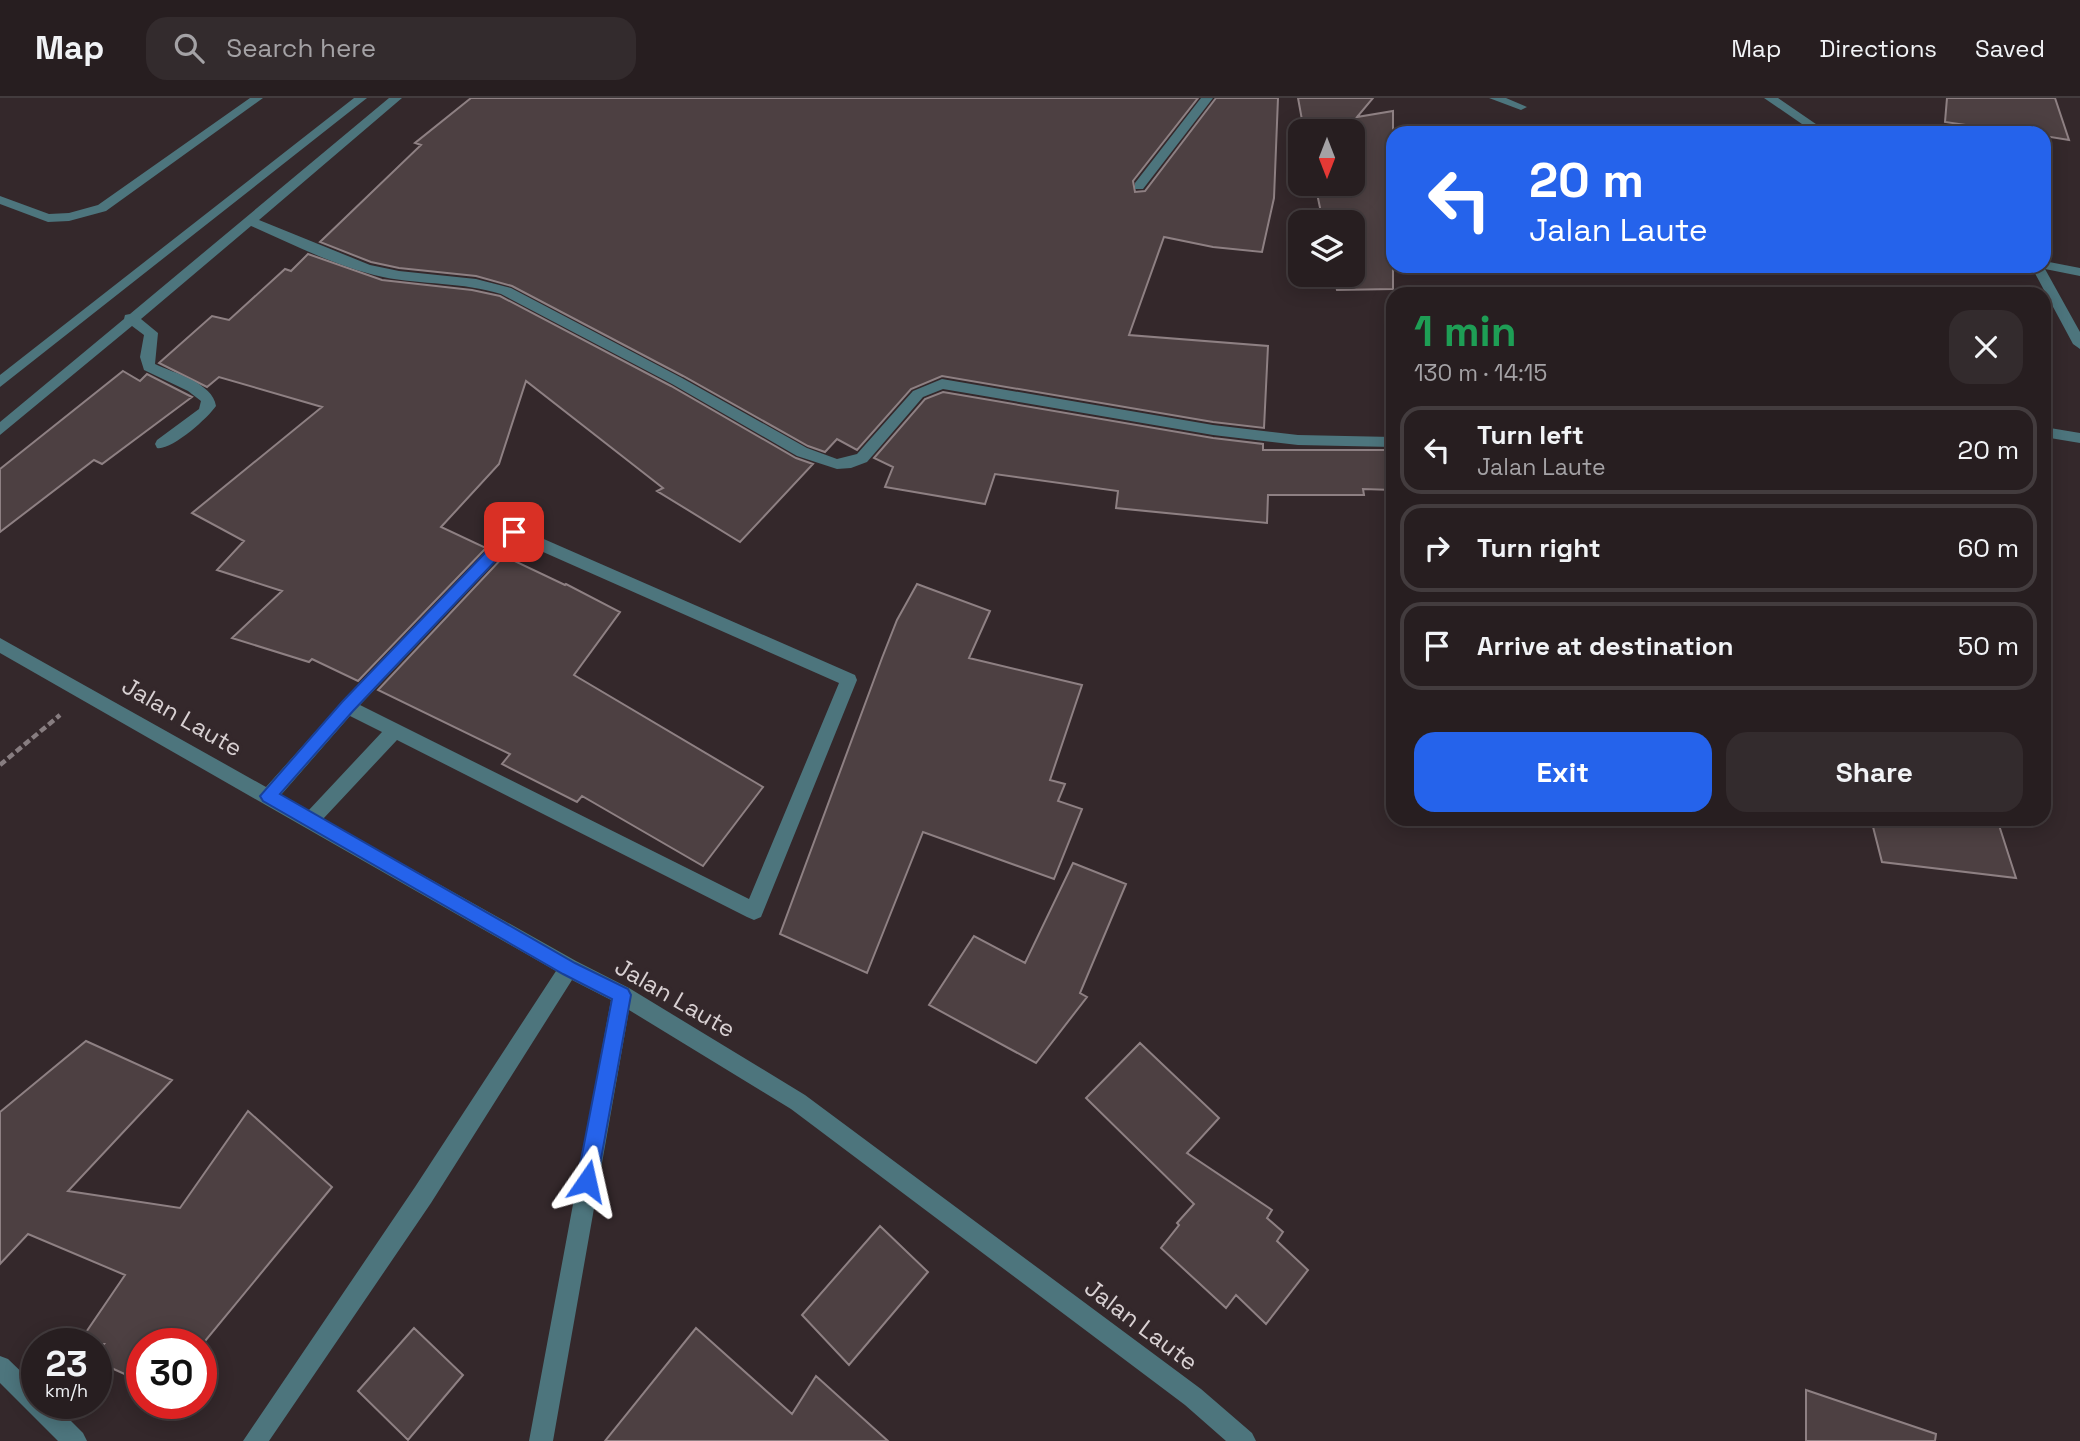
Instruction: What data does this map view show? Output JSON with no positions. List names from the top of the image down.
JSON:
{
  "streets": {
    "street": ["Jalan Laute"]
  },
  "north": "bottom",
  "page": {
    "header": "Map",
    "search": "Search here",
    "nav": ["Map", "Directions", "Saved"],
    "turn": ["20 m", "Jalan Laute"],
    "heading": ["1 min", "130 m · 14:15"],
    "list": [
      {
        "name": "Turn left",
        "note": "Jalan Laute",
        "value": "20 m"
      },
      {
        "name": "Turn right",
        "value": "60 m"
      },
      {
        "name": "Arrive at destination",
        "value": "50 m"
      }
    ],
    "buttons": ["Exit", "Share"],
    "speed": "23 km/h",
    "limit": "30"
  }
}
